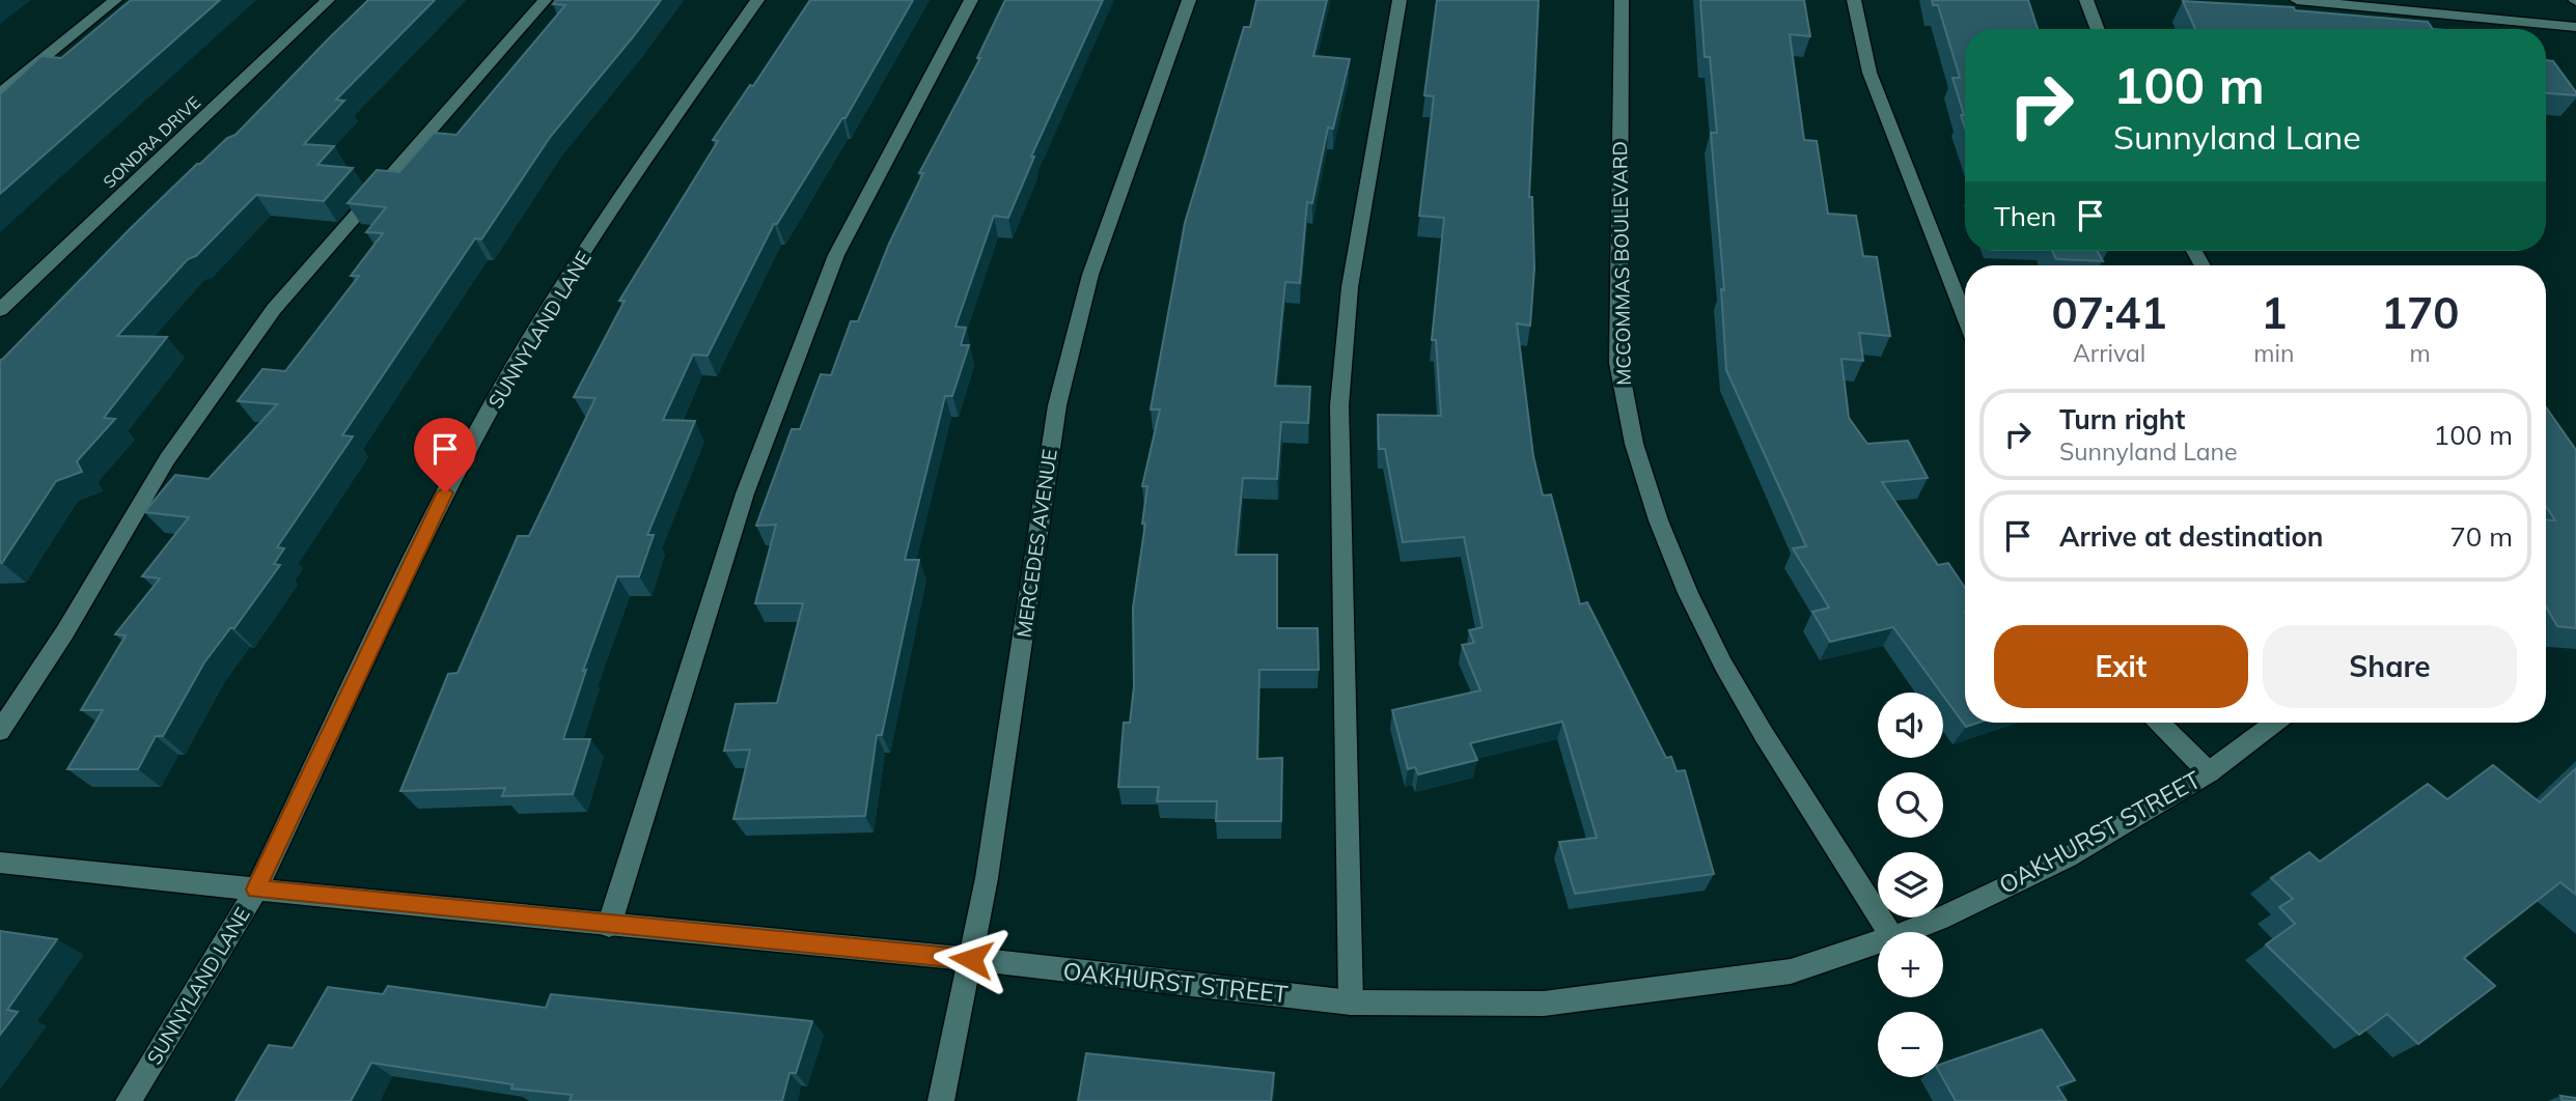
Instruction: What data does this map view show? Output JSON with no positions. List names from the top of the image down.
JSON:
{
  "streets": {
    "street": [
      "SONDRA DRIVE",
      "MCCOMMAS BOULEVARD",
      "SUNNYLAND LANE",
      "MERCEDES AVENUE",
      "OAKHURST STREET"
    ]
  },
  "crossings": [
    ["SUNNYLAND LANE", "OAKHURST STREET"],
    ["MERCEDES AVENUE", "OAKHURST STREET"]
  ],
  "page": {
    "turn": ["100 m", "Sunnyland Lane"],
    "then": "Then",
    "eta": [
      "07:41",
      "Arrival",
      "1",
      "min",
      "170",
      "m"
    ],
    "list": [
      {
        "name": "Turn right",
        "note": "Sunnyland Lane",
        "value": "100 m"
      },
      {
        "name": "Arrive at destination",
        "value": "70 m"
      }
    ],
    "buttons": ["Exit", "Share"],
    "map_buttons": ["+", "−"]
  }
}
